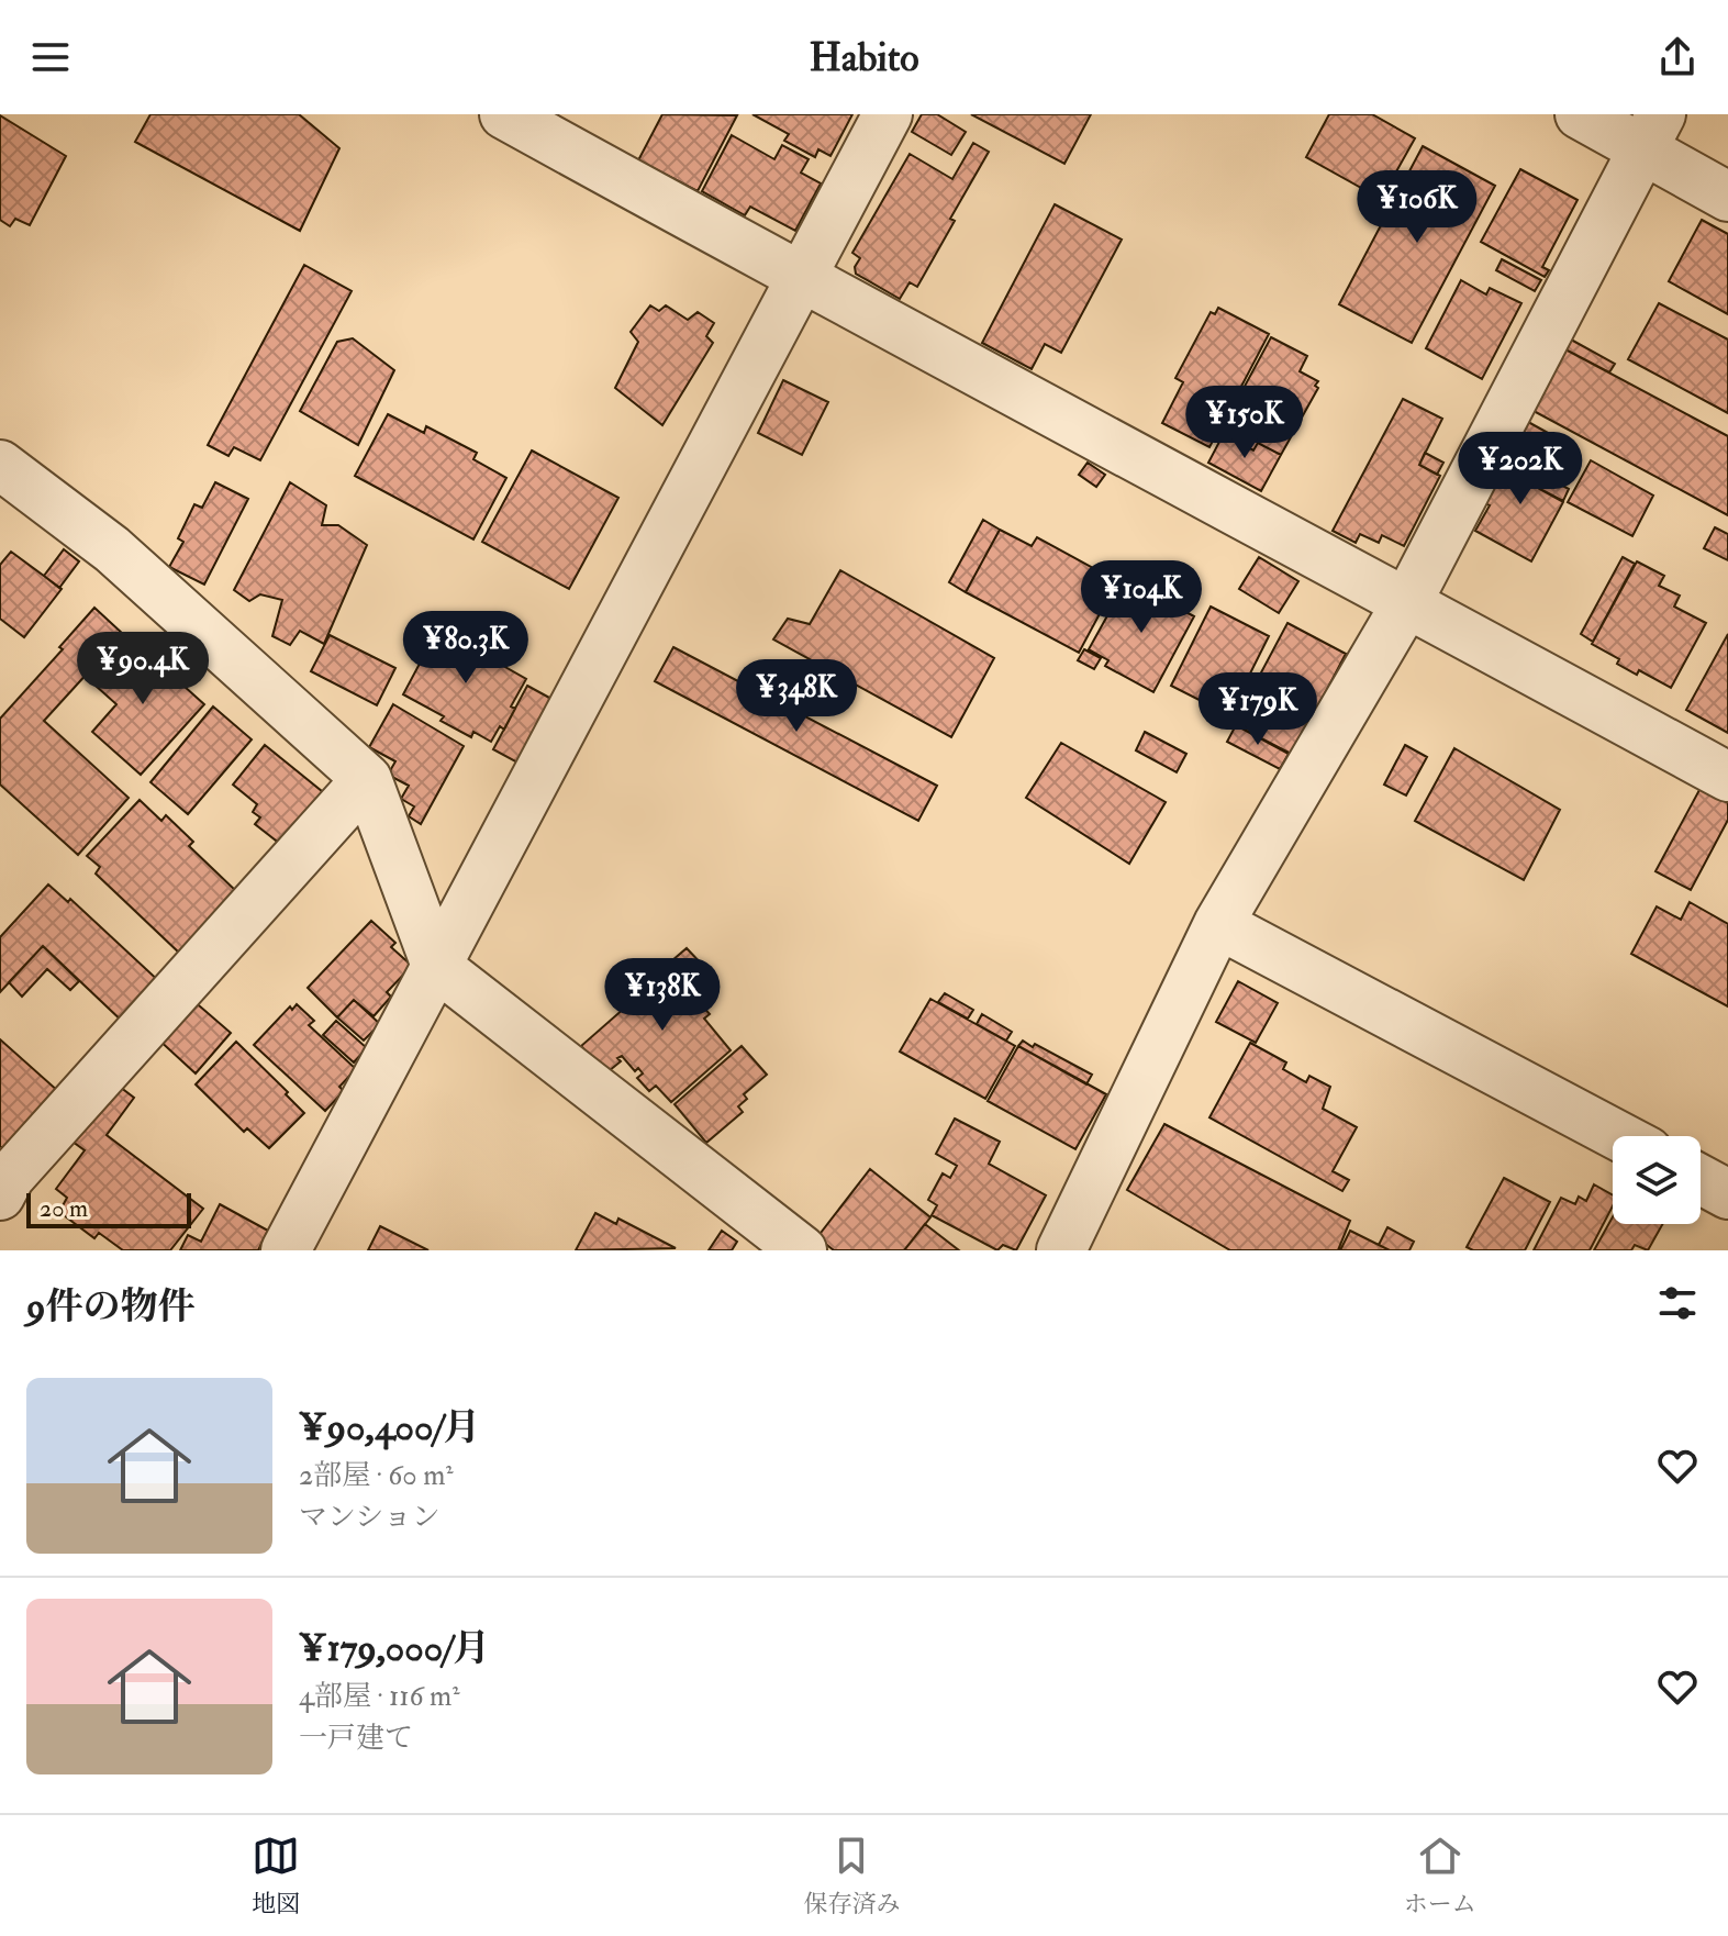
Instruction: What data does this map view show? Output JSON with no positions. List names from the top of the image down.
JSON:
{
  "scale_bar": "20 m",
  "page": {
    "header": "Habito",
    "price": [
      "¥106K",
      "¥150K",
      "¥202K",
      "¥104K",
      "¥80.3K",
      "¥90.4K",
      "¥348K",
      "¥179K",
      "¥138K"
    ],
    "scale": "20 m",
    "heading": "9件の物件",
    "list": [
      {
        "name": "¥90,400/月",
        "note": "2部屋 · 60 m² · マンション"
      },
      {
        "name": "¥179,000/月",
        "note": "4部屋 · 116 m² · 一戸建て"
      }
    ],
    "tabs": ["地図", "保存済み", "ホーム"]
  }
}
